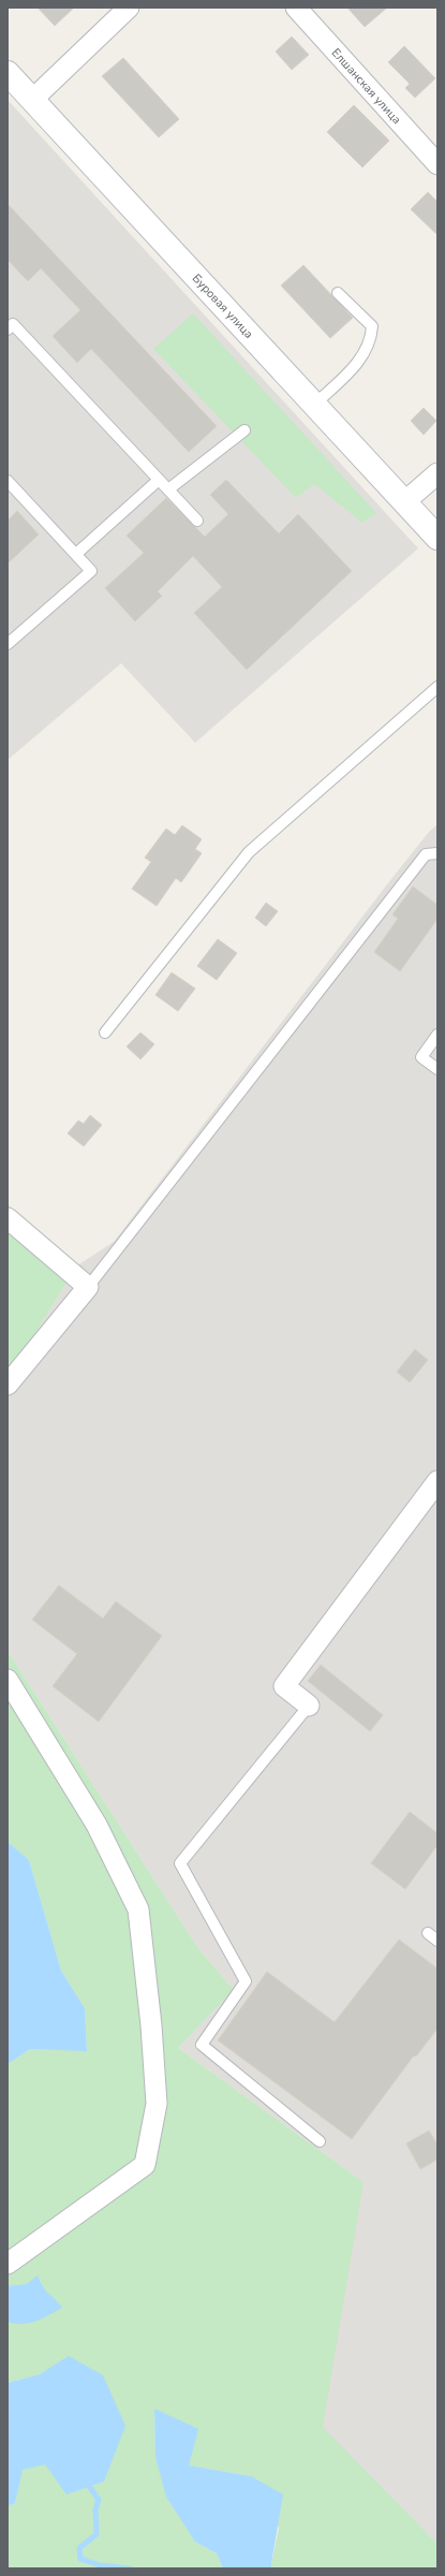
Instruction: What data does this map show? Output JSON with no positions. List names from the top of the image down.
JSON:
{
  "streets": {
    "main road": ["Буровая улица"],
    "street": ["Елшанская улица"]
  }
}
